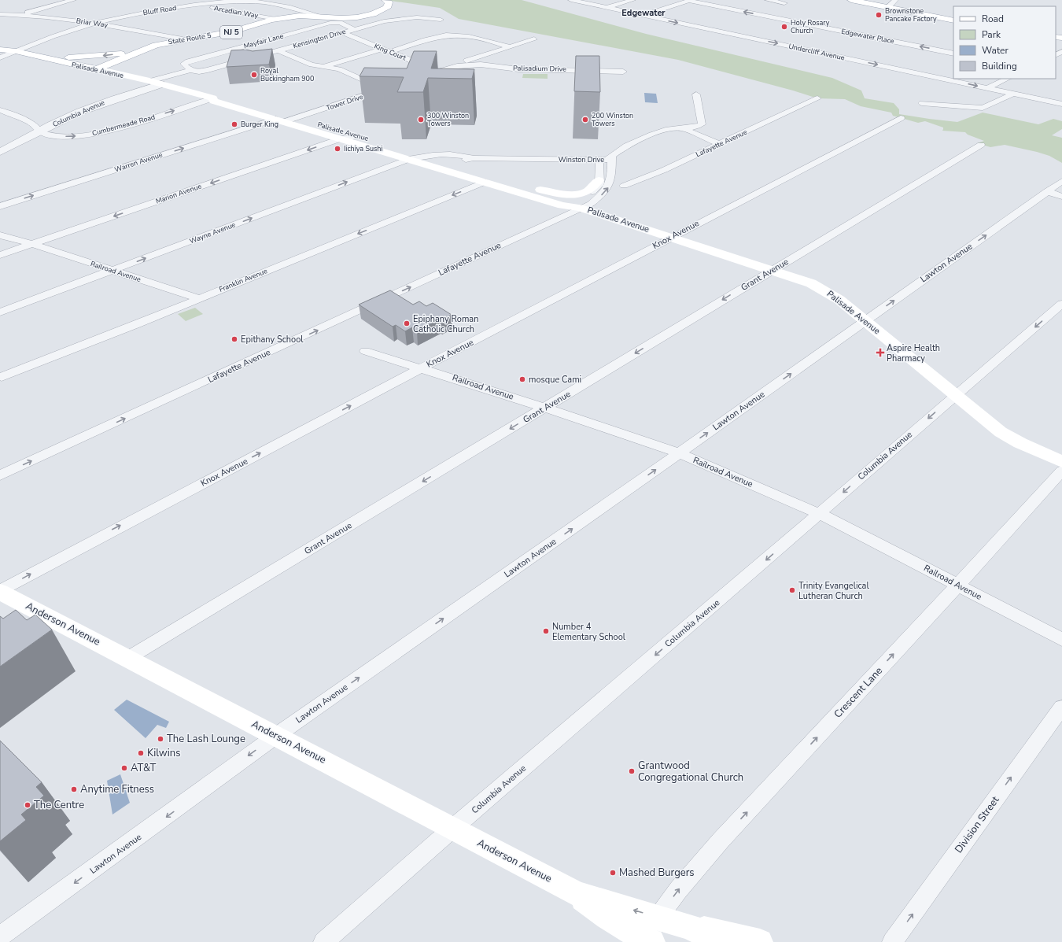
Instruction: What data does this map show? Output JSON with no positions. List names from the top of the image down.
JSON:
{
  "streets": {
    "main road": [
      "NJ 5",
      "State Route 5",
      "Palisade Avenue",
      "Anderson Avenue"
    ],
    "street": [
      "Bluff Road",
      "Arcadian Way",
      "Briar Way",
      "Edgewater Place",
      "Kensington Drive",
      "Mayfair Lane",
      "King Court",
      "Undercliff Avenue",
      "Palisadium Drive",
      "Tower Drive",
      "Columbia Avenue",
      "Cumbermeade Road",
      "Lafayette Avenue",
      "Winston Drive",
      "Warren Avenue",
      "Marion Avenue",
      "Wayne Avenue",
      "Knox Avenue",
      "Lawton Avenue",
      "Railroad Avenue",
      "Grant Avenue",
      "Franklin Avenue",
      "Crescent Lane",
      "Division Street"
    ]
  },
  "crossings": [
    ["Bluff Road", "Arcadian Way"],
    ["Bluff Road", "Briar Way"],
    ["Bluff Road", "State Route 5"],
    ["Bluff Road", "Palisade Avenue"],
    ["Arcadian Way", "State Route 5"],
    ["Briar Way", "State Route 5"],
    ["NJ 5", "State Route 5"],
    ["NJ 5", "Palisade Avenue"],
    ["State Route 5", "Palisade Avenue"],
    ["Kensington Drive", "Mayfair Lane"],
    ["Kensington Drive", "King Court"],
    ["Kensington Drive", "Palisade Avenue"],
    ["Kensington Drive", "Columbia Avenue"],
    ["Palisade Avenue", "Tower Drive"],
    ["Palisade Avenue", "Columbia Avenue"],
    ["Palisade Avenue", "Cumbermeade Road"],
    ["Palisade Avenue", "Lafayette Avenue"],
    ["Palisade Avenue", "Winston Drive"],
    ["Palisade Avenue", "Warren Avenue"],
    ["Palisade Avenue", "Marion Avenue"],
    ["Palisade Avenue", "Wayne Avenue"],
    ["Palisade Avenue", "Knox Avenue"],
    ["Palisade Avenue", "Lawton Avenue"],
    ["Palisade Avenue", "Grant Avenue"],
    ["Palisade Avenue", "Franklin Avenue"],
    ["Tower Drive", "Warren Avenue"],
    ["Columbia Avenue", "Cumbermeade Road"],
    ["Columbia Avenue", "Railroad Avenue"],
    ["Columbia Avenue", "Anderson Avenue"],
    ["Lafayette Avenue", "Winston Drive"],
    ["Winston Drive", "Wayne Avenue"],
    ["Marion Avenue", "Railroad Avenue"],
    ["Wayne Avenue", "Railroad Avenue"],
    ["Knox Avenue", "Railroad Avenue"],
    ["Knox Avenue", "Anderson Avenue"],
    ["Lawton Avenue", "Railroad Avenue"],
    ["Lawton Avenue", "Anderson Avenue"],
    ["Railroad Avenue", "Grant Avenue"],
    ["Railroad Avenue", "Franklin Avenue"],
    ["Railroad Avenue", "Crescent Lane"],
    ["Grant Avenue", "Anderson Avenue"],
    ["Anderson Avenue", "Crescent Lane"]
  ],
  "one_way": [
    "Edgewater Place",
    "Columbia Avenue",
    "Cumbermeade Road",
    "Lafayette Avenue",
    "Warren Avenue",
    "Marion Avenue",
    "Wayne Avenue",
    "Knox Avenue",
    "Grant Avenue",
    "Franklin Avenue",
    "Crescent Lane",
    "Division Street"
  ],
  "districts": ["Edgewater"],
  "places": {
    "other": [
      "Brownstone Pancake Factory",
      "Holy Rosary Church",
      "Royal Buckingham 900",
      "300 Winston Towers",
      "200 Winston Towers",
      "Burger King",
      "Iichiya Sushi",
      "Epiphany Roman Catholic Church",
      "Epithany School",
      "mosque Cami",
      "Trinity Evangelical Lutheran Church",
      "Number 4 Elementary School",
      "The Lash Lounge",
      "Kilwins",
      "AT&T",
      "Grantwood Congregational Church",
      "Anytime Fitness",
      "The Centre",
      "Mashed Burgers"
    ],
    "health": ["Aspire Health Pharmacy"]
  },
  "legend": [
    "Road",
    "Park",
    "Water",
    "Building"
  ]
}
